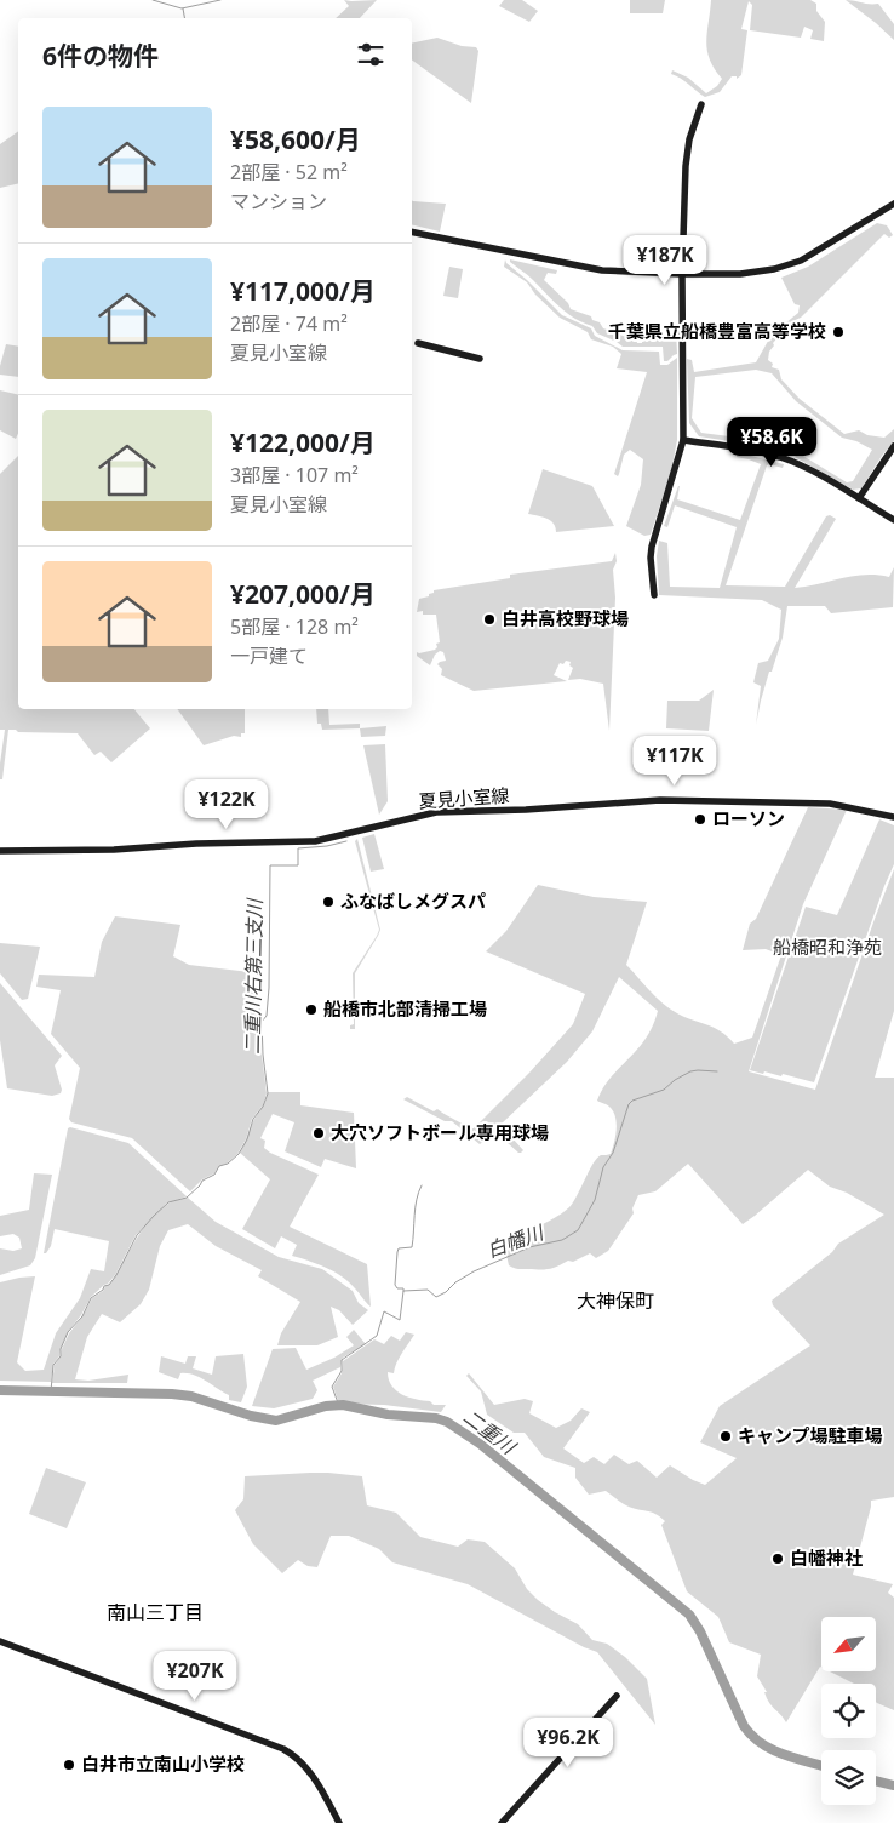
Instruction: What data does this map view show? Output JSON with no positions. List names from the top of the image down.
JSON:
{
  "streets": {
    "street": ["夏見小室線"]
  },
  "districts": ["大神保町", "南山三丁目"],
  "water": ["二重川右第三支川", "白幡川", "二重川"],
  "parks": ["船橋昭和浄苑"],
  "places": [
    "千葉県立船橋豊富高等学校",
    "白井高校野球場",
    "ローソン",
    "ふなばしメグスパ",
    "船橋市北部清掃工場",
    "大穴ソフトボール専用球場",
    "キャンプ場駐車場",
    "白幡神社",
    "白井市立南山小学校"
  ],
  "north": "bottom left",
  "page": {
    "heading": "6件の物件",
    "list": [
      {
        "name": "¥58,600/月",
        "note": "2部屋 · 52 m² · マンション"
      },
      {
        "name": "¥117,000/月",
        "note": "2部屋 · 74 m² · 夏見小室線"
      },
      {
        "name": "¥122,000/月",
        "note": "3部屋 · 107 m² · 夏見小室線"
      },
      {
        "name": "¥207,000/月",
        "note": "5部屋 · 128 m² · 一戸建て"
      }
    ],
    "price": [
      "¥187K",
      "¥58.6K",
      "¥117K",
      "¥122K",
      "¥207K",
      "¥96.2K"
    ]
  }
}
